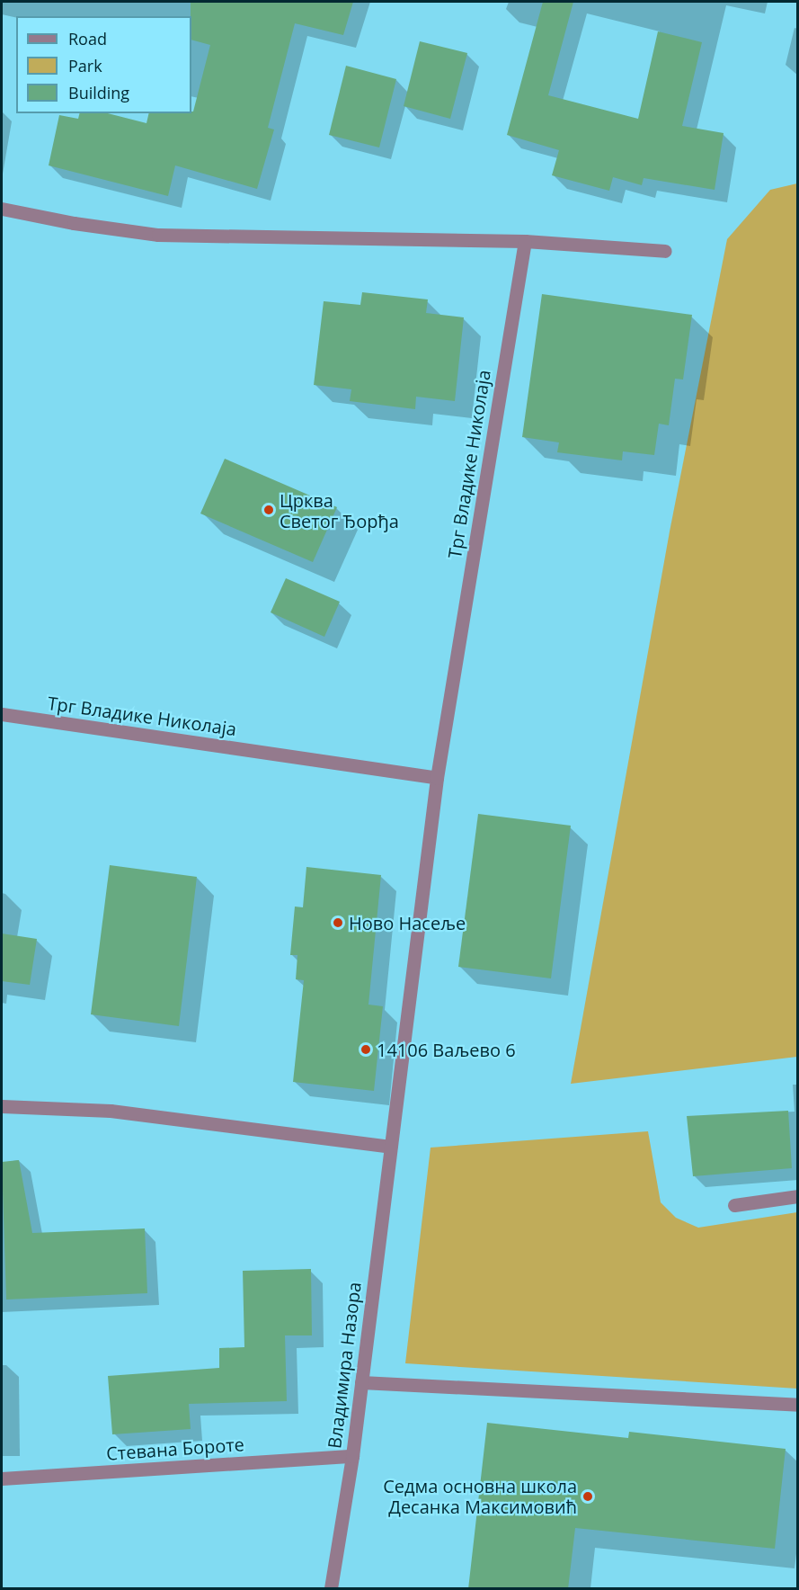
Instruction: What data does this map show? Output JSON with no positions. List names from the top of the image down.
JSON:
{
  "streets": {
    "street": ["Трг Владике Николаја", "Владимира Назора", "Стевана Бороте"]
  },
  "crossings": [
    ["Трг Владике Николаја", "Владимира Назора"],
    ["Владимира Назора", "Стевана Бороте"]
  ],
  "places": [
    "Црква Светог Ђорђа",
    "Ново Насеље",
    "14106 Ваљево 6",
    "Седма основна школа Десанка Максимовић"
  ],
  "legend": ["Road", "Park", "Building"]
}
